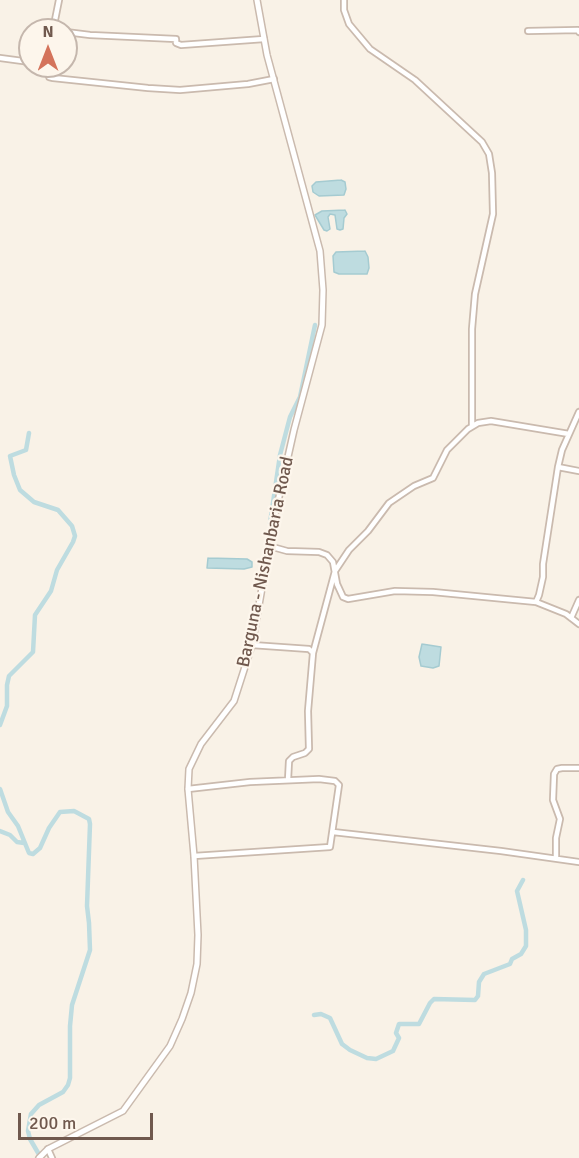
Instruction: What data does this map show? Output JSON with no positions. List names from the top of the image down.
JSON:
{
  "streets": {
    "street": ["Barguna - Nishanbaria Road"]
  },
  "scale_bar": "200 m",
  "north": "top"
}
